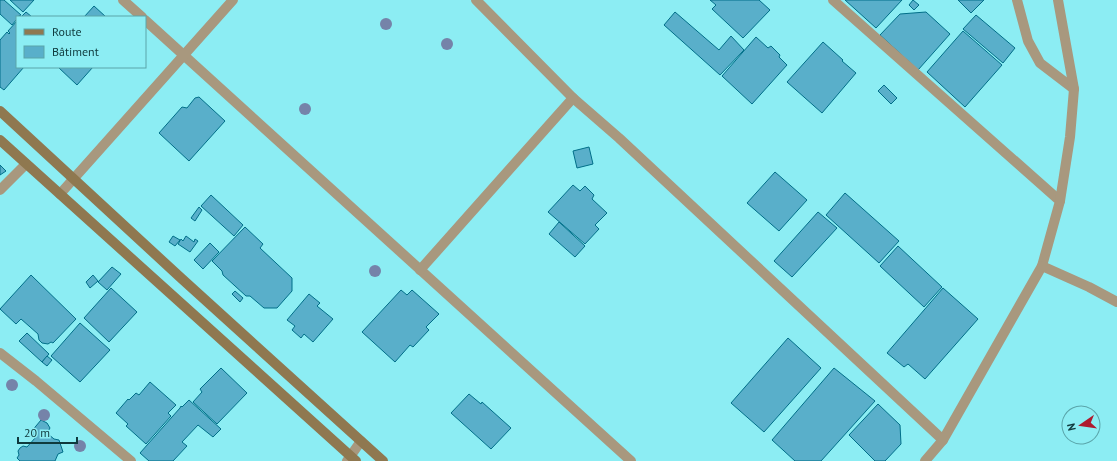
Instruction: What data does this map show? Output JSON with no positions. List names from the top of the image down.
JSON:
{
  "legend": ["Route", "Bâtiment"],
  "scale_bar": "20 m",
  "north": "left"
}
